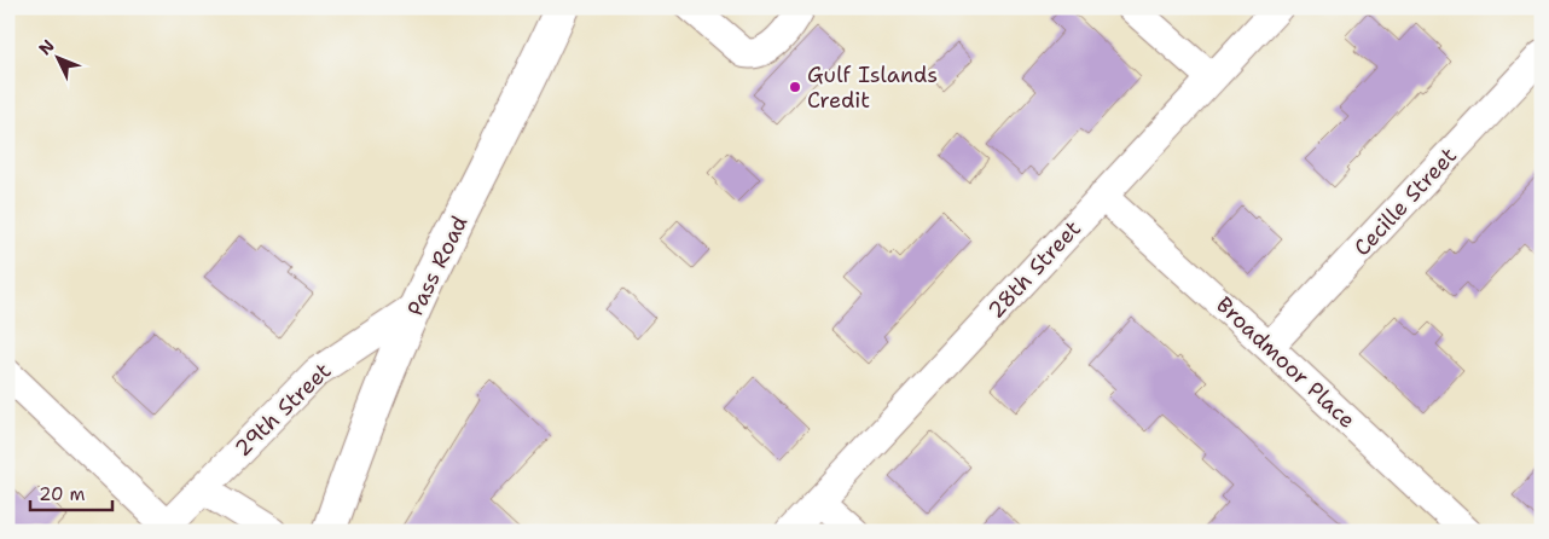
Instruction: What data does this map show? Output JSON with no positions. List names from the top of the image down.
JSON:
{
  "streets": {
    "main road": ["Pass Road"],
    "street": [
      "Cecille Street",
      "28th Street",
      "Broadmoor Place",
      "29th Street"
    ]
  },
  "crossings": [
    ["Cecille Street", "Broadmoor Place"],
    ["Pass Road", "29th Street"],
    ["28th Street", "Broadmoor Place"]
  ],
  "places": ["Gulf Islands Credit"],
  "scale_bar": "20 m",
  "north": "top left"
}
